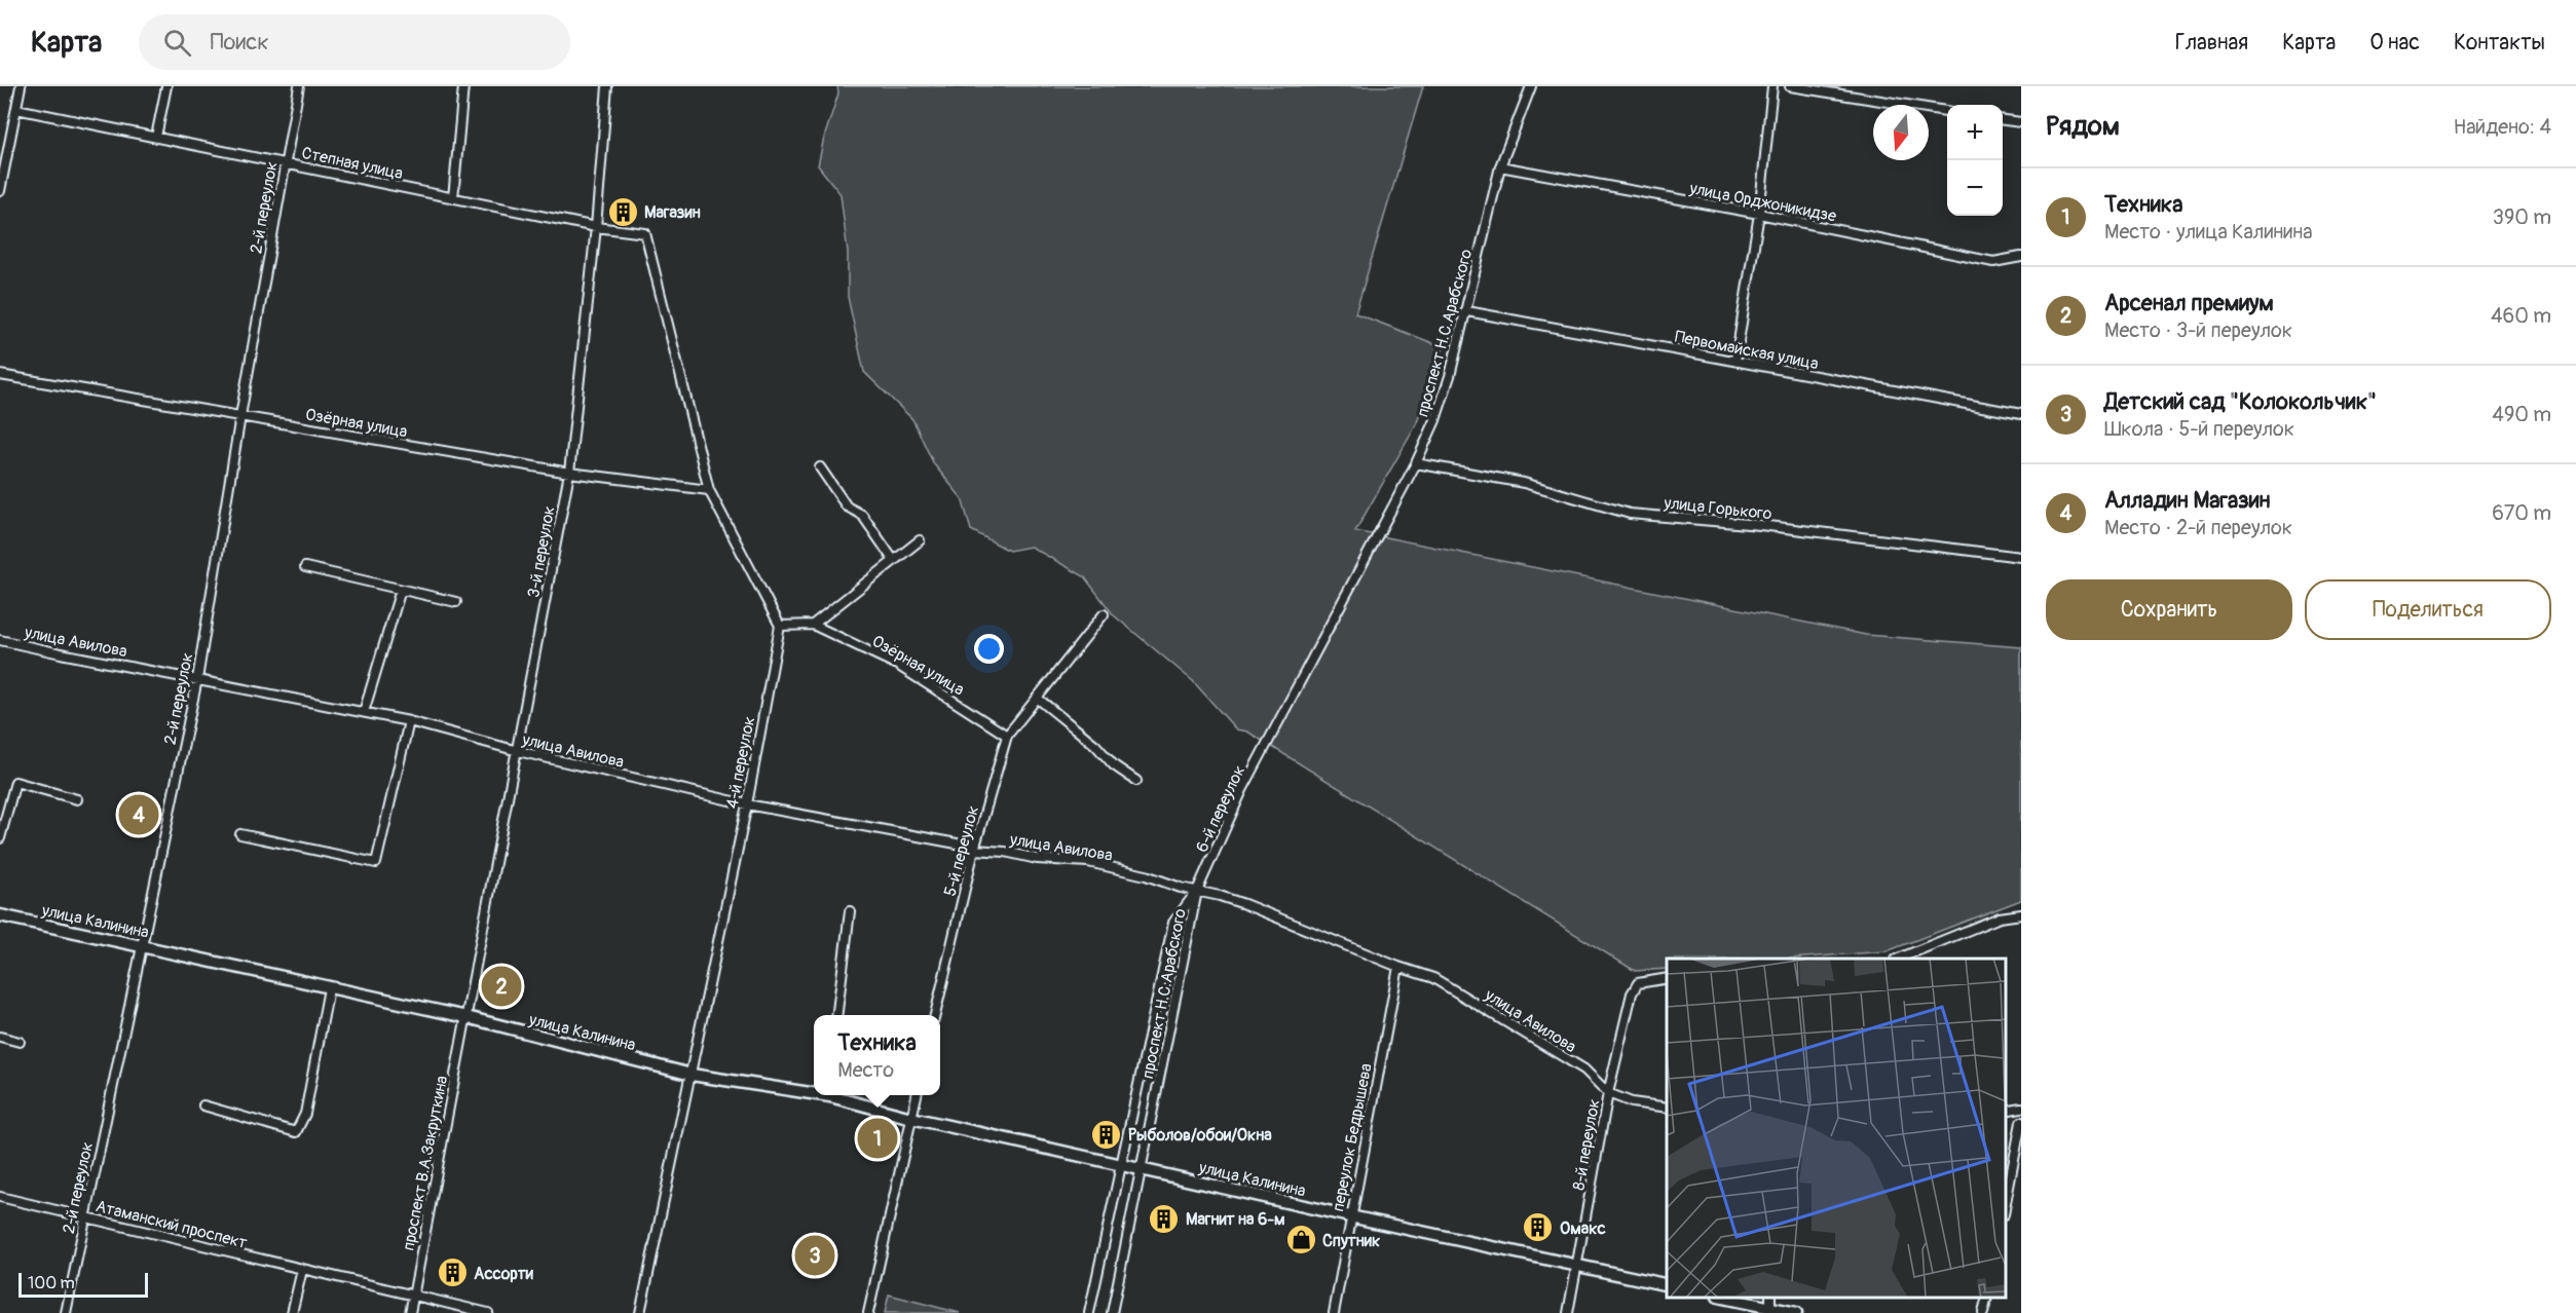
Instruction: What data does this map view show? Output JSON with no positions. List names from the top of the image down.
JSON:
{
  "streets": {
    "main road": ["улица Калинина"],
    "street": [
      "Степная улица",
      "улица Орджоникидзе",
      "2-й переулок",
      "проспект Н.С.Арабского",
      "Первомайская улица",
      "Озёрная улица",
      "улица Горького",
      "3-й переулок",
      "улица Авилова",
      "4-й переулок",
      "6-й переулок",
      "5-й переулок",
      "переулок Бедрышева",
      "8-й переулок",
      "проспект В.А.Закруткина",
      "Атаманский проспект"
    ]
  },
  "crossings": [
    ["Степная улица", "2-й переулок"],
    ["Степная улица", "Озёрная улица"],
    ["Степная улица", "3-й переулок"],
    ["улица Орджоникидзе", "проспект Н.С.Арабского"],
    ["2-й переулок", "Озёрная улица"],
    ["2-й переулок", "улица Авилова"],
    ["2-й переулок", "улица Калинина"],
    ["2-й переулок", "Атаманский проспект"],
    ["проспект Н.С.Арабского", "Первомайская улица"],
    ["проспект Н.С.Арабского", "улица Горького"],
    ["проспект Н.С.Арабского", "улица Авилова"],
    ["проспект Н.С.Арабского", "6-й переулок"],
    ["проспект Н.С.Арабского", "улица Калинина"],
    ["Озёрная улица", "3-й переулок"],
    ["Озёрная улица", "5-й переулок"],
    ["3-й переулок", "улица Авилова"],
    ["3-й переулок", "улица Калинина"],
    ["3-й переулок", "проспект В.А.Закруткина"],
    ["улица Авилова", "4-й переулок"],
    ["улица Авилова", "6-й переулок"],
    ["улица Авилова", "5-й переулок"],
    ["улица Авилова", "переулок Бедрышева"],
    ["улица Авилова", "8-й переулок"],
    ["4-й переулок", "улица Калинина"],
    ["улица Калинина", "переулок Бедрышева"],
    ["улица Калинина", "8-й переулок"],
    ["улица Калинина", "проспект В.А.Закруткина"],
    ["проспект В.А.Закруткина", "Атаманский проспект"]
  ],
  "places": {
    "building": [
      "Магазин",
      "Рыболов/обои/Окна",
      "Магнит на 6-м",
      "Омакс",
      "Ассорти"
    ],
    "shop": ["Спутник"]
  },
  "scale_bar": "100 m",
  "north": "bottom",
  "page": {
    "header": "Карта",
    "search": "Поиск",
    "nav": [
      "Главная",
      "Карта",
      "О нас",
      "Контакты"
    ],
    "heading": ["Рядом", "Найдено: 4"],
    "map_buttons": ["+", "−"],
    "list": [
      {
        "mark": "1",
        "name": "Техника",
        "note": "Место · улица Калинина",
        "value": "390 m"
      },
      {
        "mark": "2",
        "name": "Арсенал премиум",
        "note": "Место · 3-й переулок",
        "value": "460 m"
      },
      {
        "mark": "3",
        "name": "Детский сад \"Колокольчик\"",
        "note": "Школа · 5-й переулок",
        "value": "490 m"
      },
      {
        "mark": "4",
        "name": "Алладин Магазин",
        "note": "Место · 2-й переулок",
        "value": "670 m"
      }
    ],
    "buttons": ["Сохранить", "Поделиться"],
    "pins": [
      "4",
      "2",
      "1",
      "3"
    ],
    "popup": ["Техника", "Место"],
    "scale": "100 m"
  }
}
